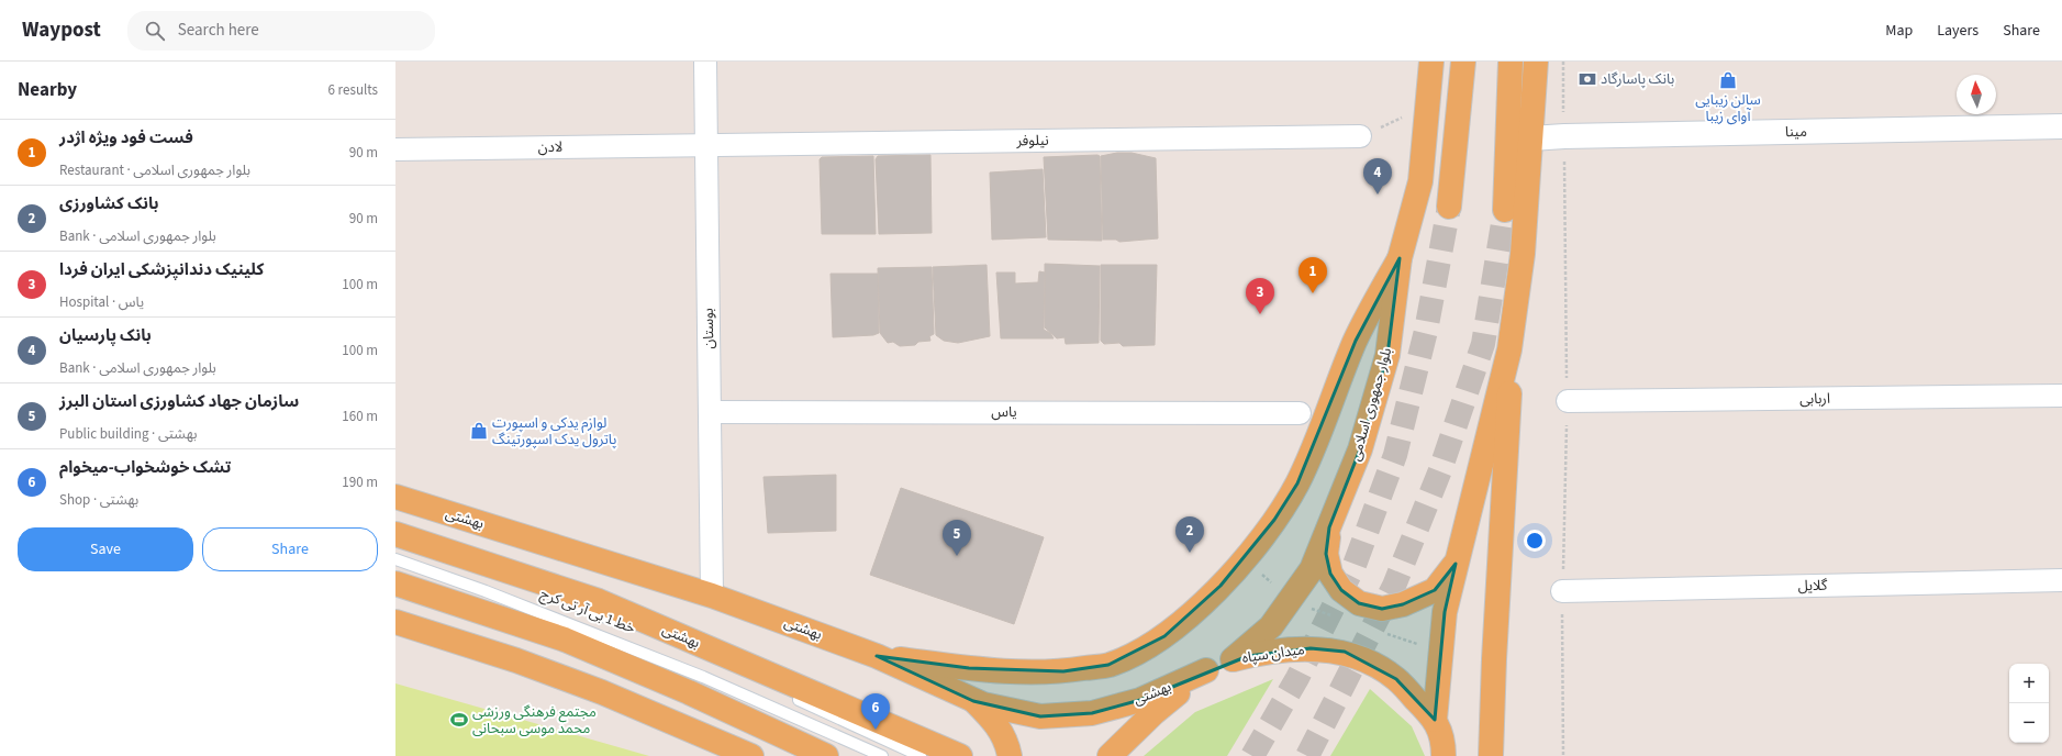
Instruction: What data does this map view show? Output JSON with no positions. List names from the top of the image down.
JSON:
{
  "streets": {
    "main road": [
      "بلوار جمهوری اسلامی",
      "بهشتى",
      "بهشتی",
      "میدان سپاه"
    ],
    "street": [
      "مینا",
      "نیلوفر",
      "لادن",
      "بوستان",
      "اربابی",
      "یاس",
      "گلایل"
    ],
    "lane": ["خط 1 بی آر تی کرج"]
  },
  "crossings": [
    ["نیلوفر", "لادن"],
    ["نیلوفر", "بوستان"],
    ["لادن", "بوستان"],
    ["بوستان", "یاس"],
    ["بوستان", "بهشتى"],
    ["بلوار جمهوری اسلامی", "میدان سپاه"],
    ["بهشتى", "میدان سپاه"]
  ],
  "places": {
    "bank": ["بانک پاسارگاد"],
    "shop": ["سالن زیبایی آوای زیبا", "لوازم یدکی و اسپورت پاترول یدک اسپورتینگ"],
    "sports": ["مجتمع فرهنگی ورزشی محمد موسی سبحانی"]
  },
  "north": "top",
  "page": {
    "header": "Waypost",
    "search": "Search here",
    "nav": ["Map", "Layers", "Share"],
    "heading": ["Nearby", "6 results"],
    "list": [
      {
        "mark": "1",
        "name": "فست فود ویژه اژدر",
        "note": "Restaurant · بلوار جمهوری اسلامی",
        "value": "90 m"
      },
      {
        "mark": "2",
        "name": "بانک کشاورزی",
        "note": "Bank · بلوار جمهوری اسلامی",
        "value": "90 m"
      },
      {
        "mark": "3",
        "name": "کلینیک دندانپزشکی ایران فردا",
        "note": "Hospital · یاس",
        "value": "100 m"
      },
      {
        "mark": "4",
        "name": "بانک پارسیان",
        "note": "Bank · بلوار جمهوری اسلامی",
        "value": "100 m"
      },
      {
        "mark": "5",
        "name": "سازمان جهاد کشاورزی استان البرز",
        "note": "Public building · بهشتى",
        "value": "160 m"
      },
      {
        "mark": "6",
        "name": "تشک خوشخواب-میخوام",
        "note": "Shop · بهشتی",
        "value": "190 m"
      }
    ],
    "pins": [
      "4",
      "1",
      "3",
      "2",
      "5",
      "6"
    ],
    "buttons": ["Save", "Share"],
    "map_buttons": ["+", "−"]
  }
}
